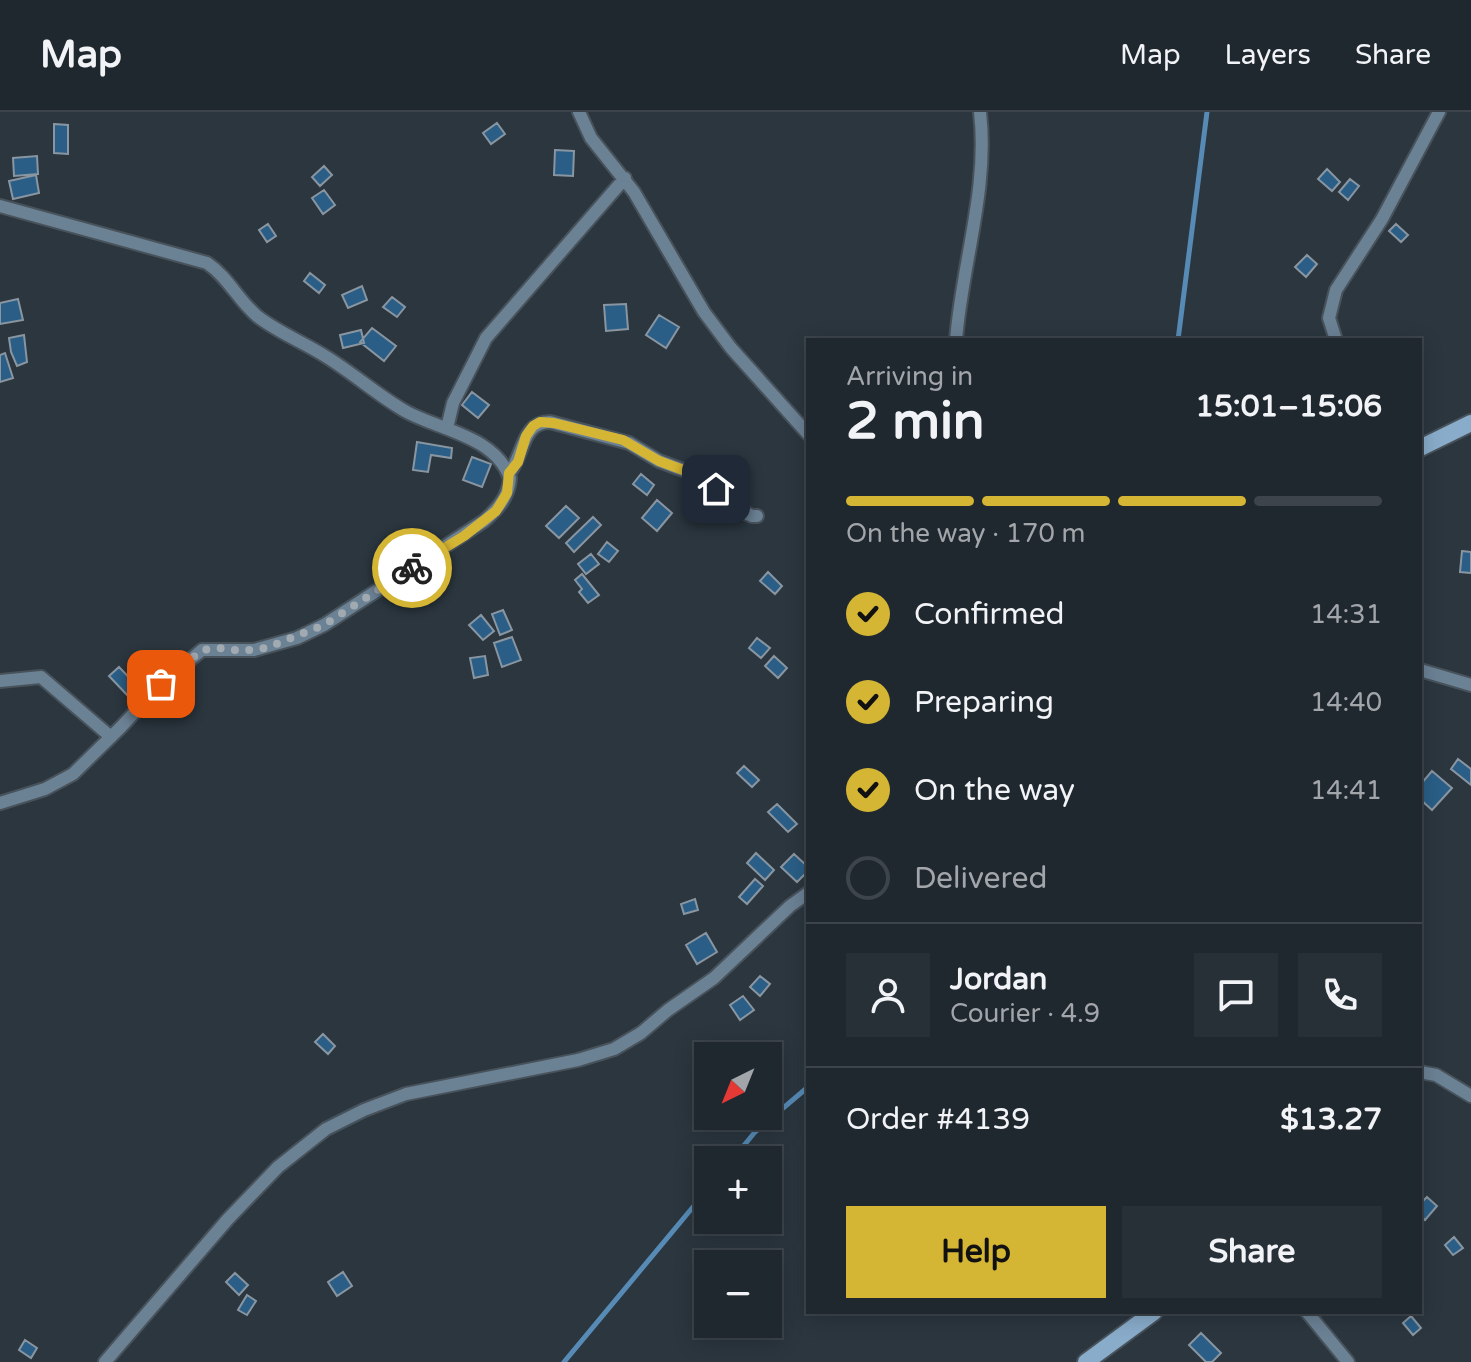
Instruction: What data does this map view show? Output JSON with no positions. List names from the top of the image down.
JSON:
{
  "north": "bottom left",
  "page": {
    "header": "Map",
    "nav": ["Map", "Layers", "Share"],
    "heading": ["2 min", "Arriving in", "15:01–15:06"],
    "panel": [
      "Jordan",
      "Courier · 4.9",
      "Order #4139",
      "$13.27"
    ],
    "bar": "On the way · 170 m",
    "list": [
      ["Confirmed", "14:31"],
      ["Preparing", "14:40"],
      ["On the way", "14:41"],
      "Delivered"
    ],
    "map_buttons": ["+", "−"],
    "buttons": ["Help", "Share"]
  }
}
